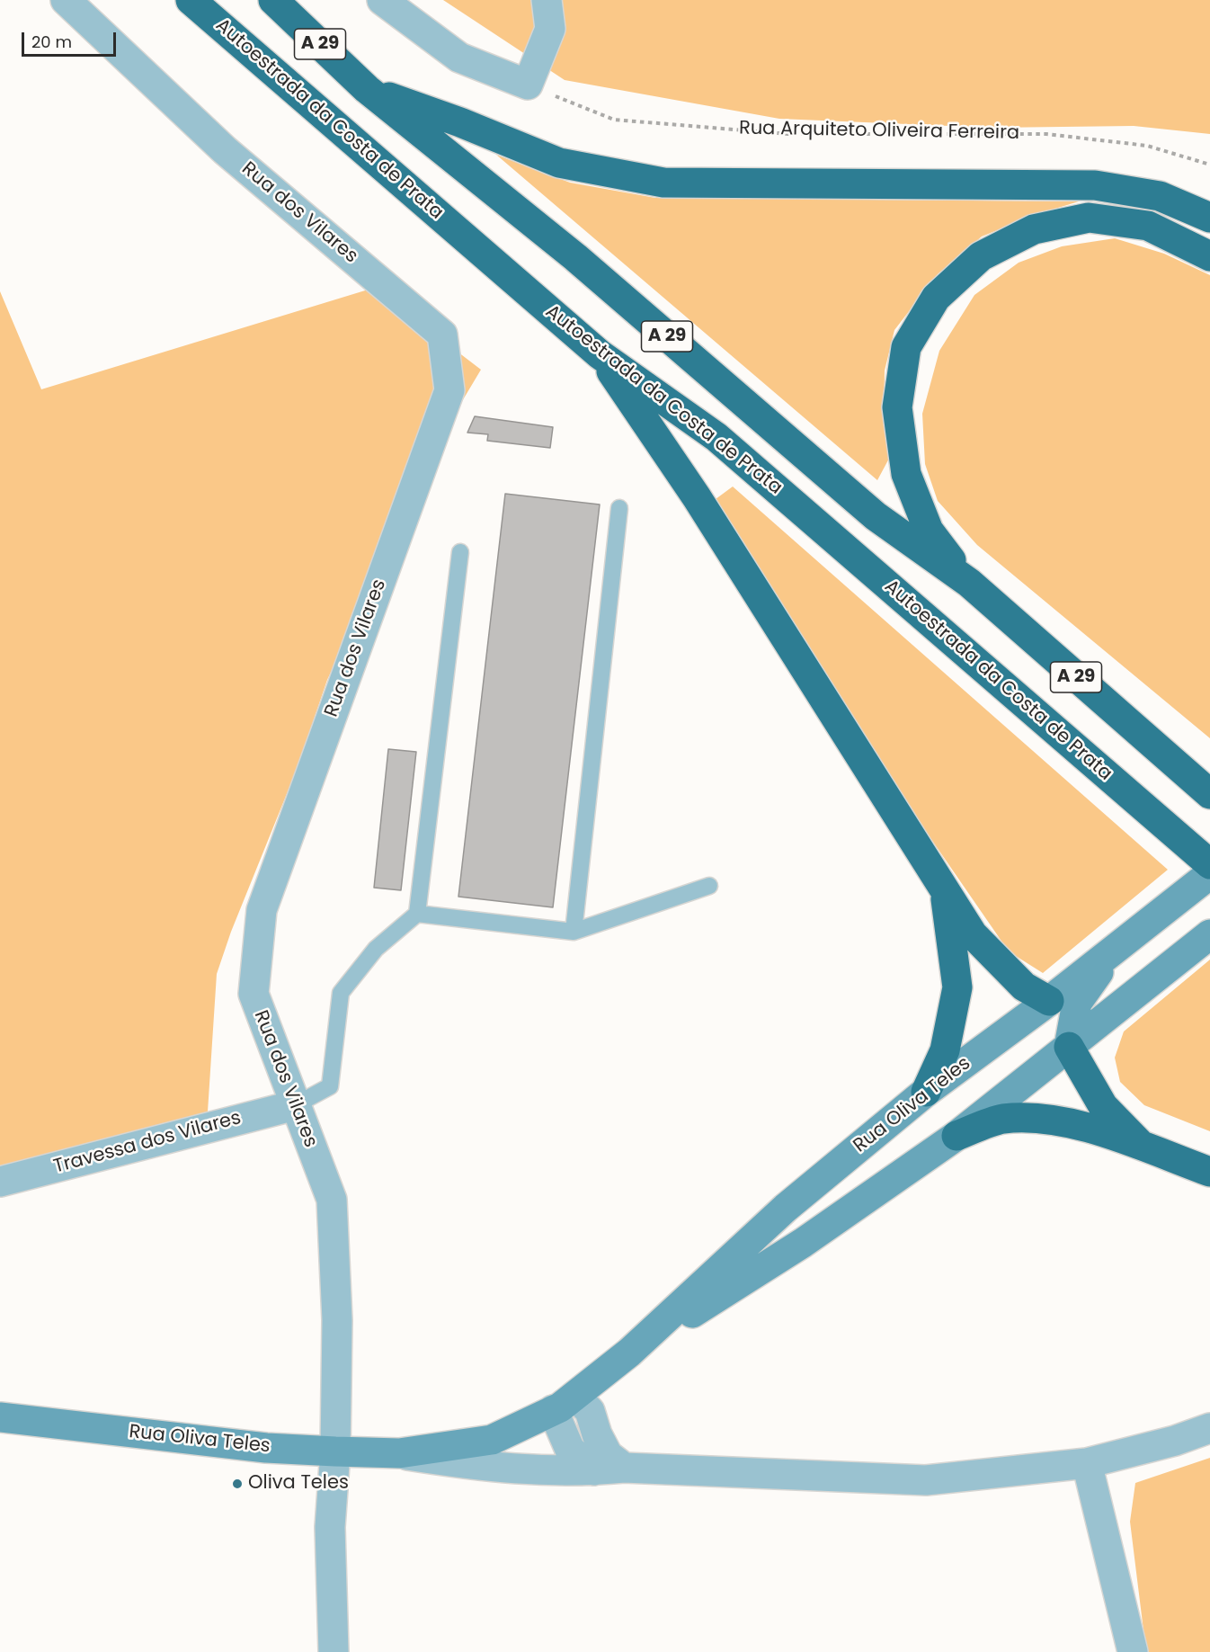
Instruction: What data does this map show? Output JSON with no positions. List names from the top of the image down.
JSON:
{
  "streets": {
    "highway": ["A 29", "Autoestrada da Costa de Prata"],
    "main road": ["Rua Oliva Teles"],
    "street": ["Rua dos Vilares", "Travessa dos Vilares"],
    "path": ["Rua Arquiteto Oliveira Ferreira"]
  },
  "crossings": [
    ["Rua dos Vilares", "Rua Oliva Teles"],
    ["Rua dos Vilares", "Travessa dos Vilares"]
  ],
  "places": ["Oliva Teles"],
  "scale_bar": "20 m"
}
